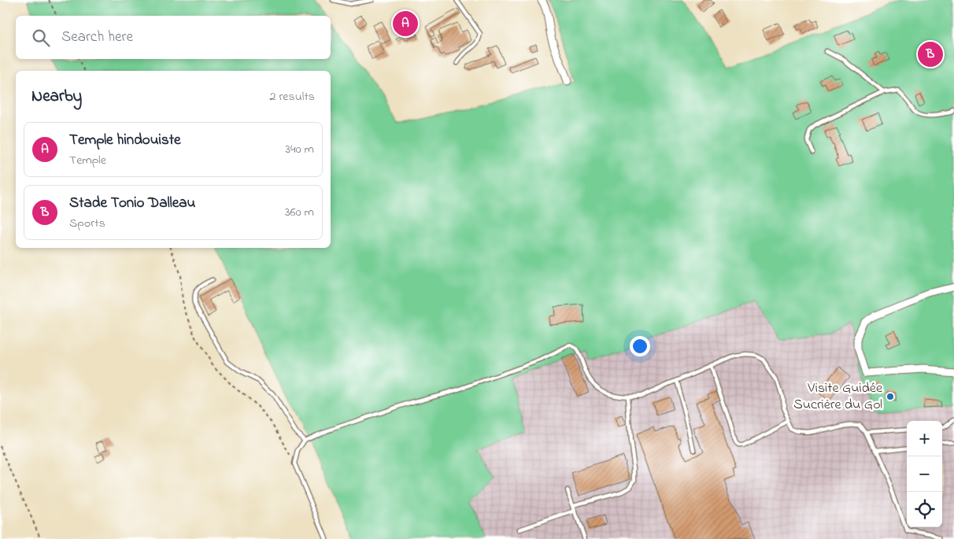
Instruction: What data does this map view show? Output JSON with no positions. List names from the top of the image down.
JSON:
{
  "places": ["Visite Guidée Sucrière du Gol"],
  "page": {
    "pins": ["A", "B"],
    "search": "Search here",
    "heading": ["Nearby", "2 results"],
    "list": [
      {
        "mark": "A",
        "name": "Temple hindouiste",
        "note": "Temple",
        "value": "340 m"
      },
      {
        "mark": "B",
        "name": "Stade Tonio Dalleau",
        "note": "Sports",
        "value": "360 m"
      }
    ],
    "map_buttons": ["+", "−"]
  }
}
